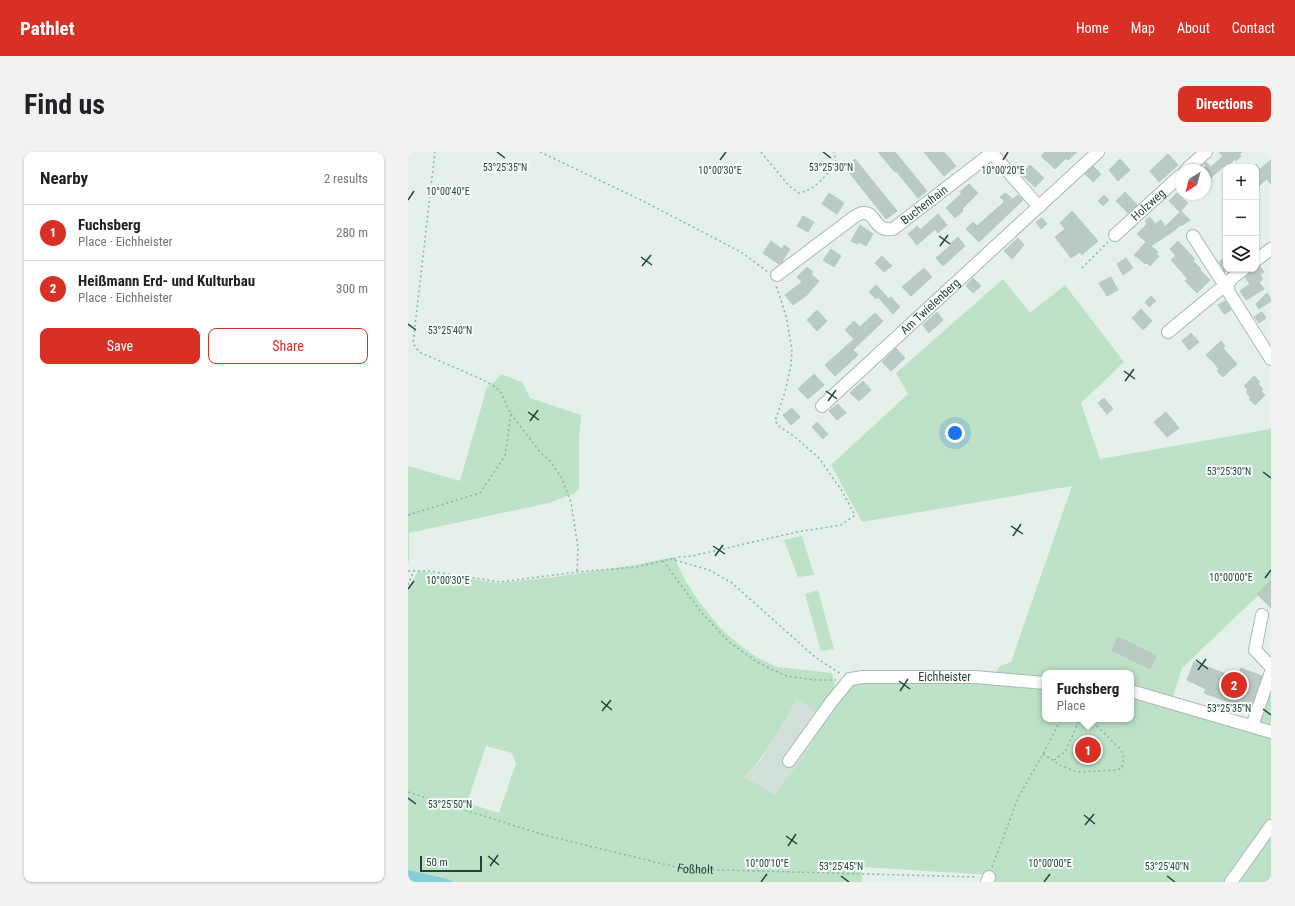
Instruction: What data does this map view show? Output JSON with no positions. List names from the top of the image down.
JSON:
{
  "streets": {
    "street": [
      "Buchenhain",
      "Holzweg",
      "Am Twielenberg",
      "Eichheister"
    ],
    "path": ["Foßholt"]
  },
  "scale_bar": "50 m",
  "north": "bottom left",
  "page": {
    "header": "Pathlet",
    "nav": [
      "Home",
      "Map",
      "About",
      "Contact"
    ],
    "buttons": [
      "Directions",
      ["Save", "Share"]
    ],
    "title": "Find us",
    "heading": ["Nearby", "2 results"],
    "map_buttons": ["+", "−"],
    "list": [
      {
        "mark": "1",
        "name": "Fuchsberg",
        "note": "Place · Eichheister",
        "value": "280 m"
      },
      {
        "mark": "2",
        "name": "Heißmann Erd- und Kulturbau",
        "note": "Place · Eichheister",
        "value": "300 m"
      }
    ],
    "popup": ["Fuchsberg", "Place"],
    "pins": ["2", "1"],
    "scale": "50 m"
  },
  "coordinates": [
    "53°25'35\"N",
    "53°25'30\"N",
    "10°00'30\"E",
    "10°00'20\"E",
    "10°00'40\"E",
    "53°25'40\"N",
    "10°00'00\"E",
    "53°25'50\"N",
    "10°00'10\"E",
    "53°25'45\"N"
  ]
}
